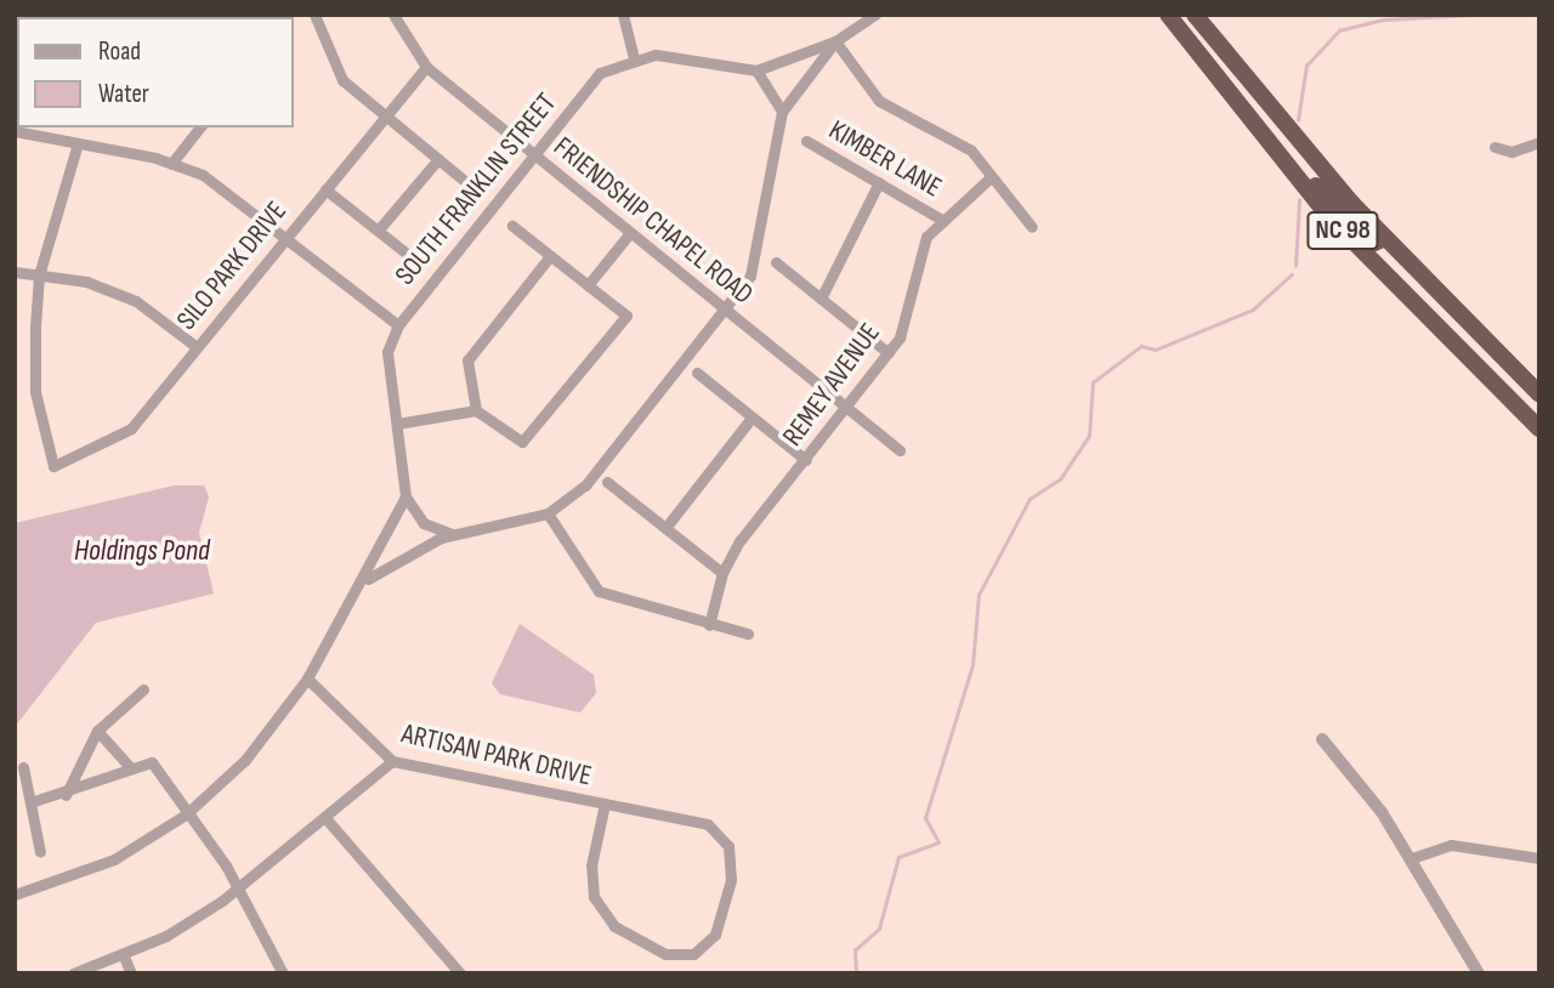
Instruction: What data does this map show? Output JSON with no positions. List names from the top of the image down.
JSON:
{
  "streets": {
    "highway": ["NC 98"],
    "street": [
      "KIMBER LANE",
      "SOUTH FRANKLIN STREET",
      "FRIENDSHIP CHAPEL ROAD",
      "SILO PARK DRIVE",
      "REMEY AVENUE",
      "ARTISAN PARK DRIVE"
    ]
  },
  "crossings": [
    ["KIMBER LANE", "REMEY AVENUE"],
    ["SOUTH FRANKLIN STREET", "FRIENDSHIP CHAPEL ROAD"],
    ["FRIENDSHIP CHAPEL ROAD", "SILO PARK DRIVE"],
    ["FRIENDSHIP CHAPEL ROAD", "REMEY AVENUE"]
  ],
  "water": ["Holdings Pond"],
  "legend": ["Road", "Water"]
}
